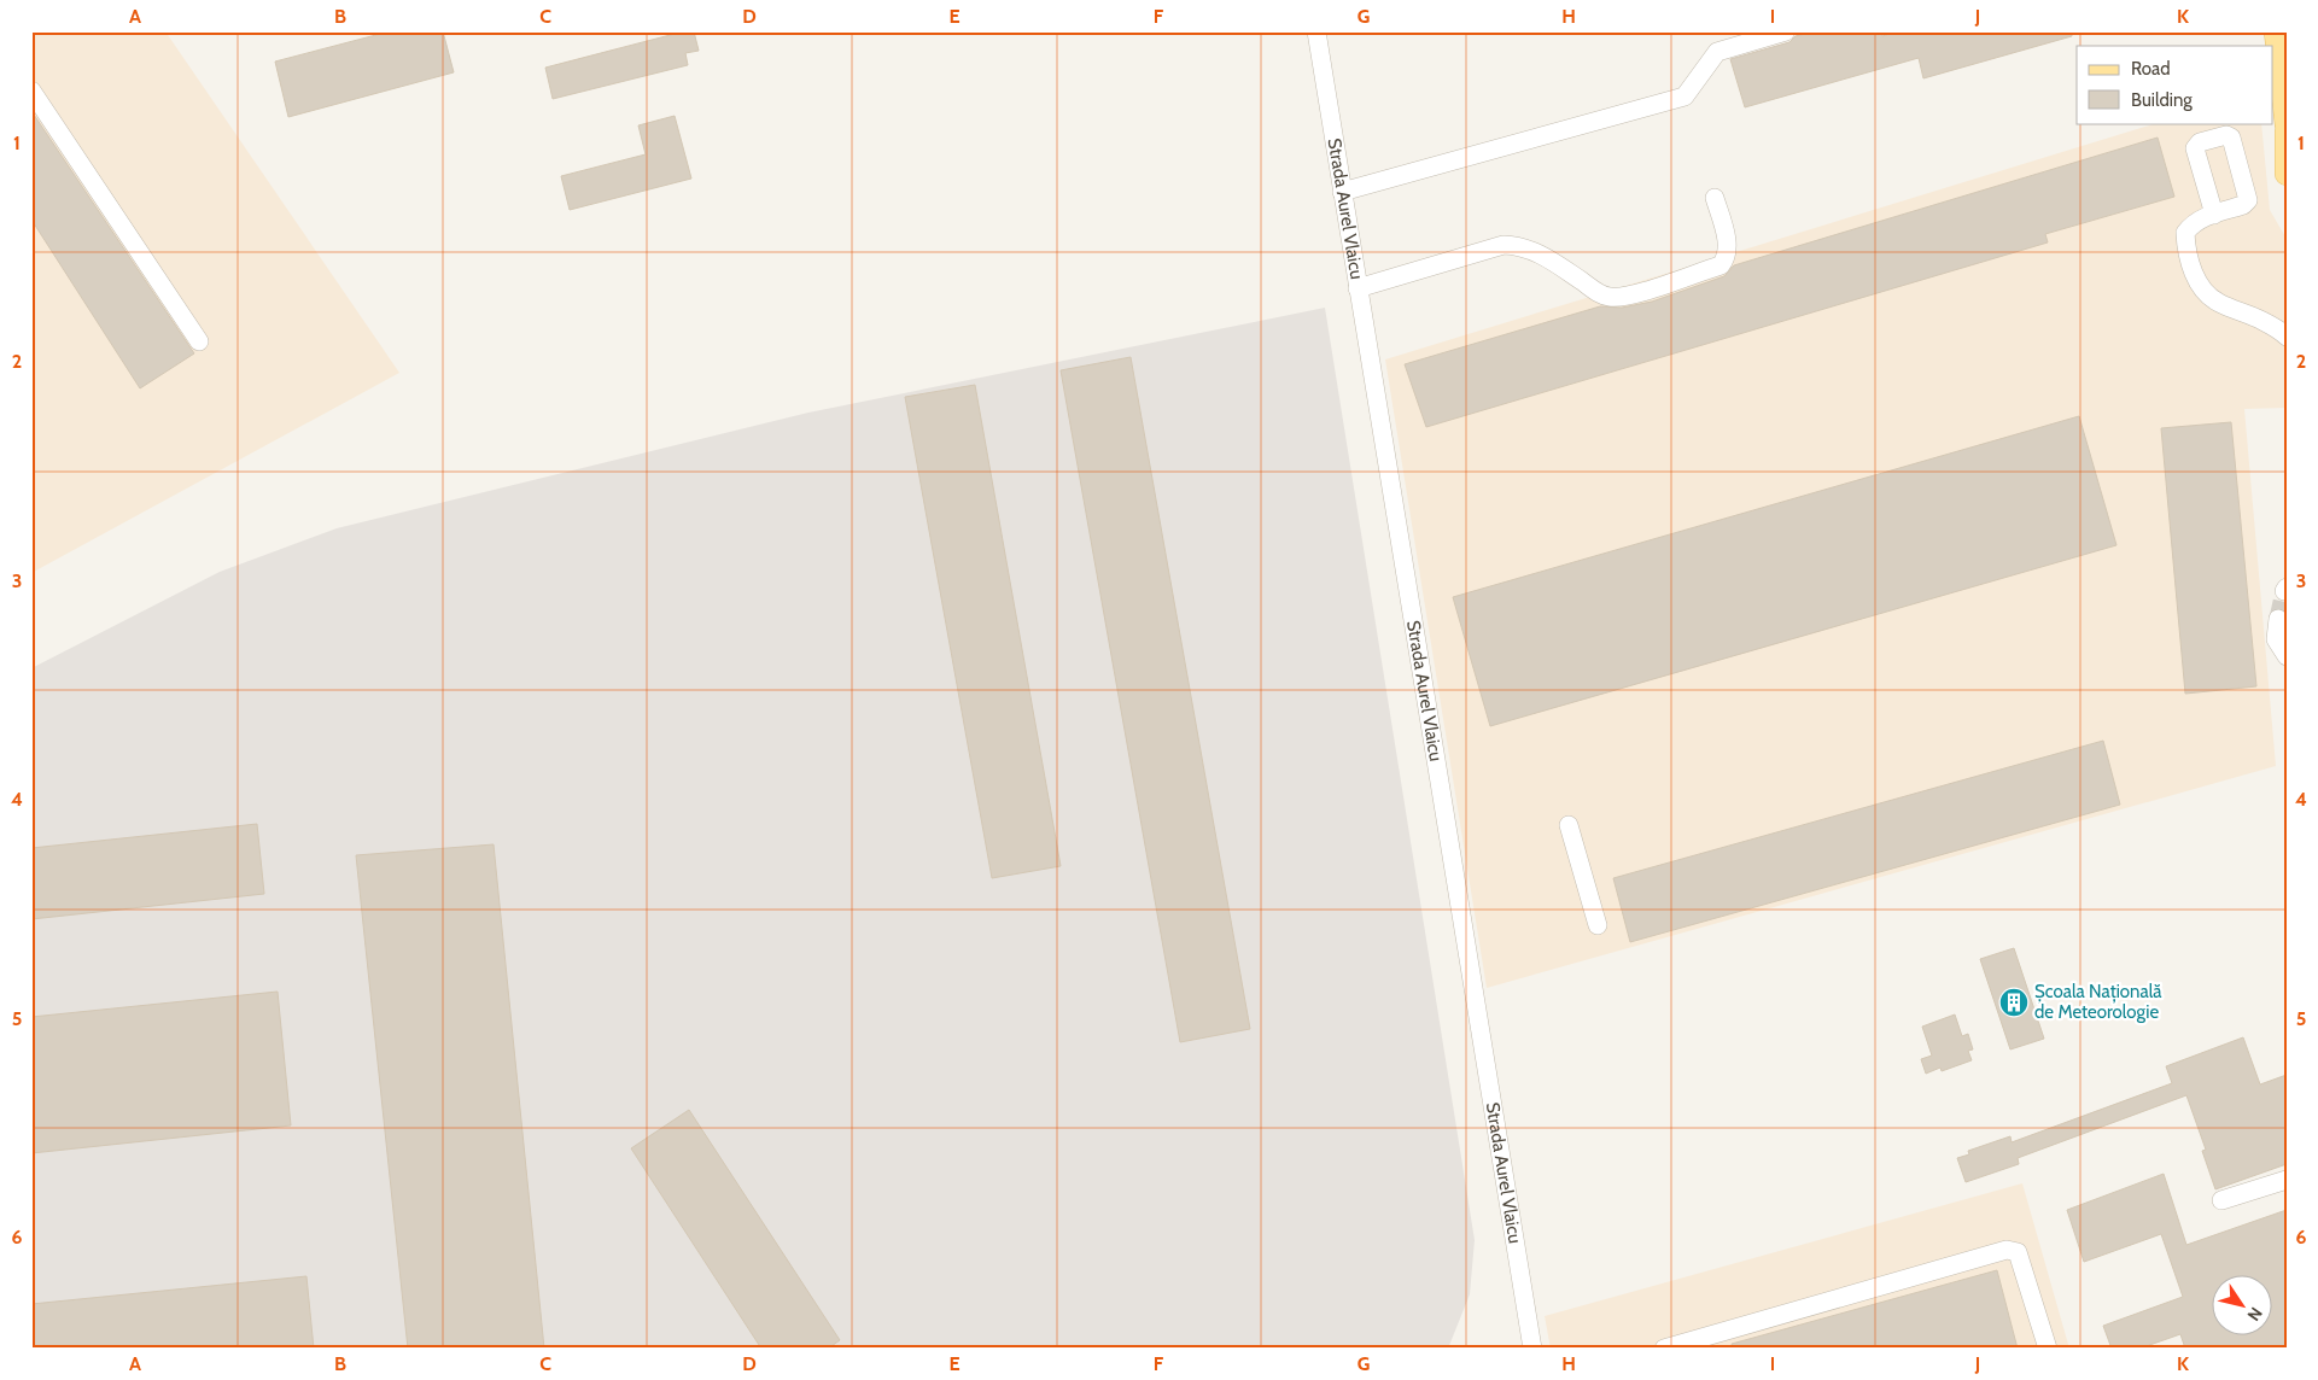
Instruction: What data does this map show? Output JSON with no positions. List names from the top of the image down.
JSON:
{
  "streets": {
    "street": ["Strada Aurel Vlaicu"]
  },
  "places": {
    "building": ["Școala Națională de Meteorologie"]
  },
  "legend": ["Road", "Building"],
  "north": "bottom right",
  "grid": {
    "columns": [
      "A",
      "B",
      "C",
      "D",
      "E",
      "F",
      "G",
      "H",
      "I",
      "J",
      "K"
    ],
    "rows": [
      "1",
      "2",
      "3",
      "4",
      "5",
      "6"
    ]
  }
}
